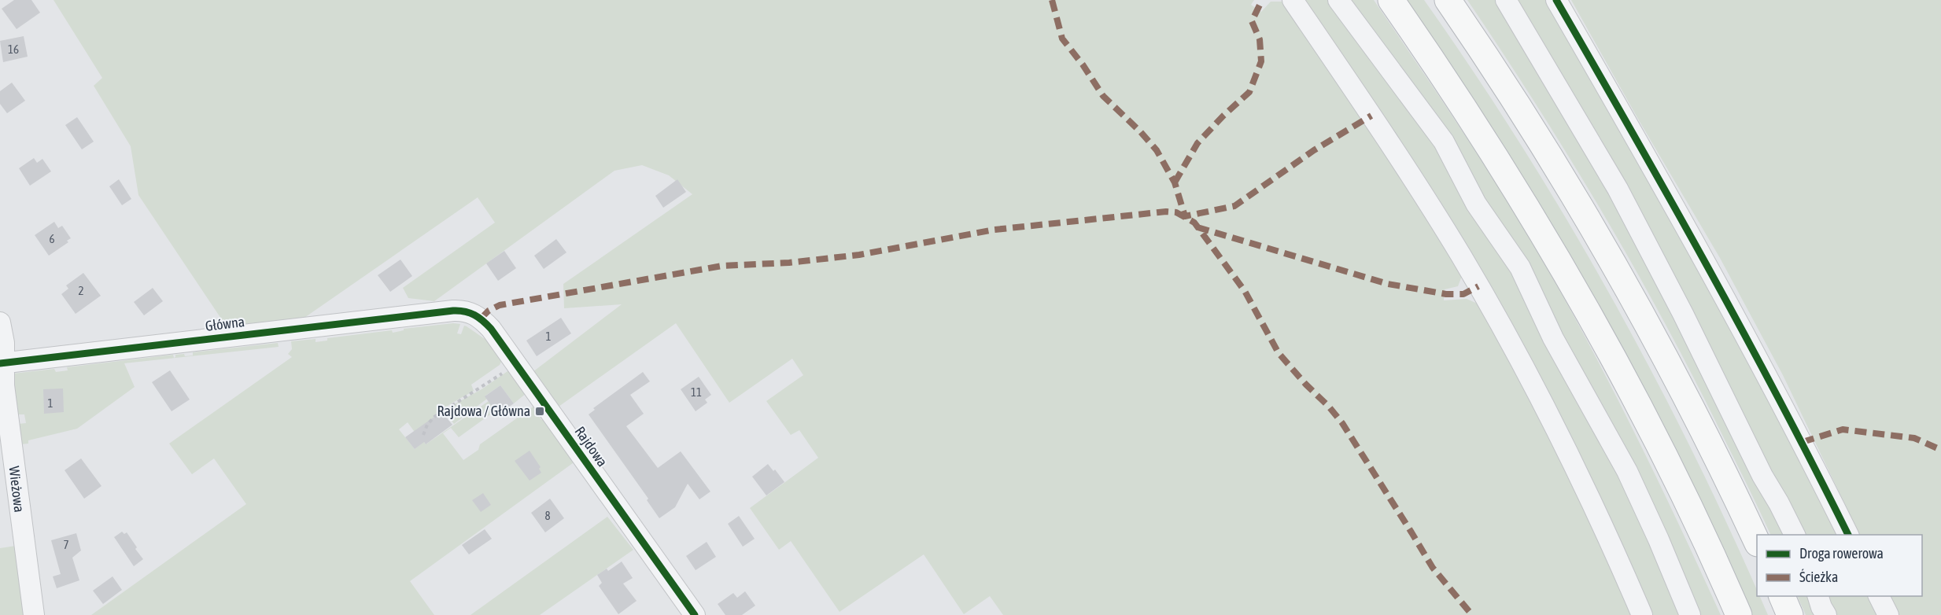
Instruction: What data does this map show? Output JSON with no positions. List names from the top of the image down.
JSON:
{
  "streets": {
    "street": ["Główna", "Rajdowa", "Wieżowa"]
  },
  "crossings": [
    ["Główna", "Rajdowa"],
    ["Główna", "Wieżowa"]
  ],
  "places": {
    "transit": ["Rajdowa / Główna"]
  },
  "house_numbers": [
    "16",
    "6",
    "2",
    "1",
    "11",
    "1",
    "8",
    "7"
  ],
  "legend": ["Droga rowerowa", "Ścieżka"]
}
